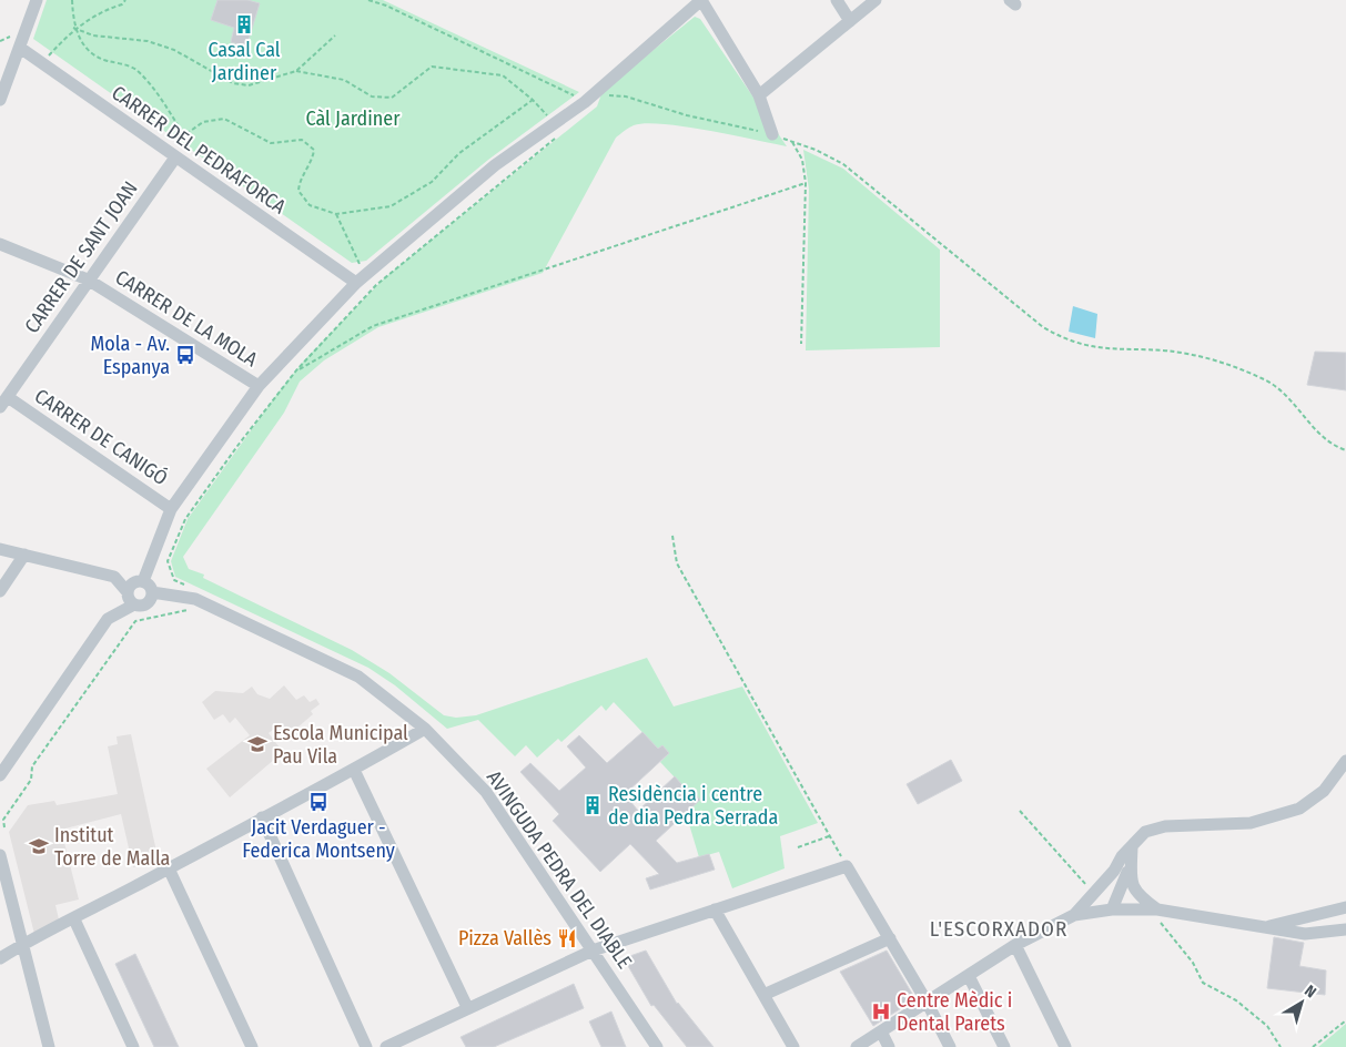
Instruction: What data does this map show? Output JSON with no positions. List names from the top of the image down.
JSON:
{
  "streets": {
    "street": [
      "CARRER DEL PEDRAFORCA",
      "CARRER DE SANT JOAN",
      "CARRER DE LA MOLA",
      "CARRER DE CANIGÓ",
      "AVINGUDA PEDRA DEL DIABLE"
    ]
  },
  "crossings": [
    ["CARRER DEL PEDRAFORCA", "CARRER DE SANT JOAN"],
    ["CARRER DE SANT JOAN", "CARRER DE LA MOLA"],
    ["CARRER DE SANT JOAN", "CARRER DE CANIGÓ"]
  ],
  "districts": ["L'ESCORXADOR"],
  "parks": ["Càl Jardiner"],
  "places": {
    "building": ["Casal Cal Jardiner", "Residència i centre de dia Pedra Serrada"],
    "bus stop": ["Mola - Av. Espanya", "Jacit Verdaguer - Federica Montseny"],
    "school or university": ["Escola Municipal Pau Vila", "Institut Torre de Malla"],
    "restaurant": ["Pizza Vallès"],
    "hospital": ["Centre Mèdic i Dental Parets"]
  },
  "north": "top right"
}
